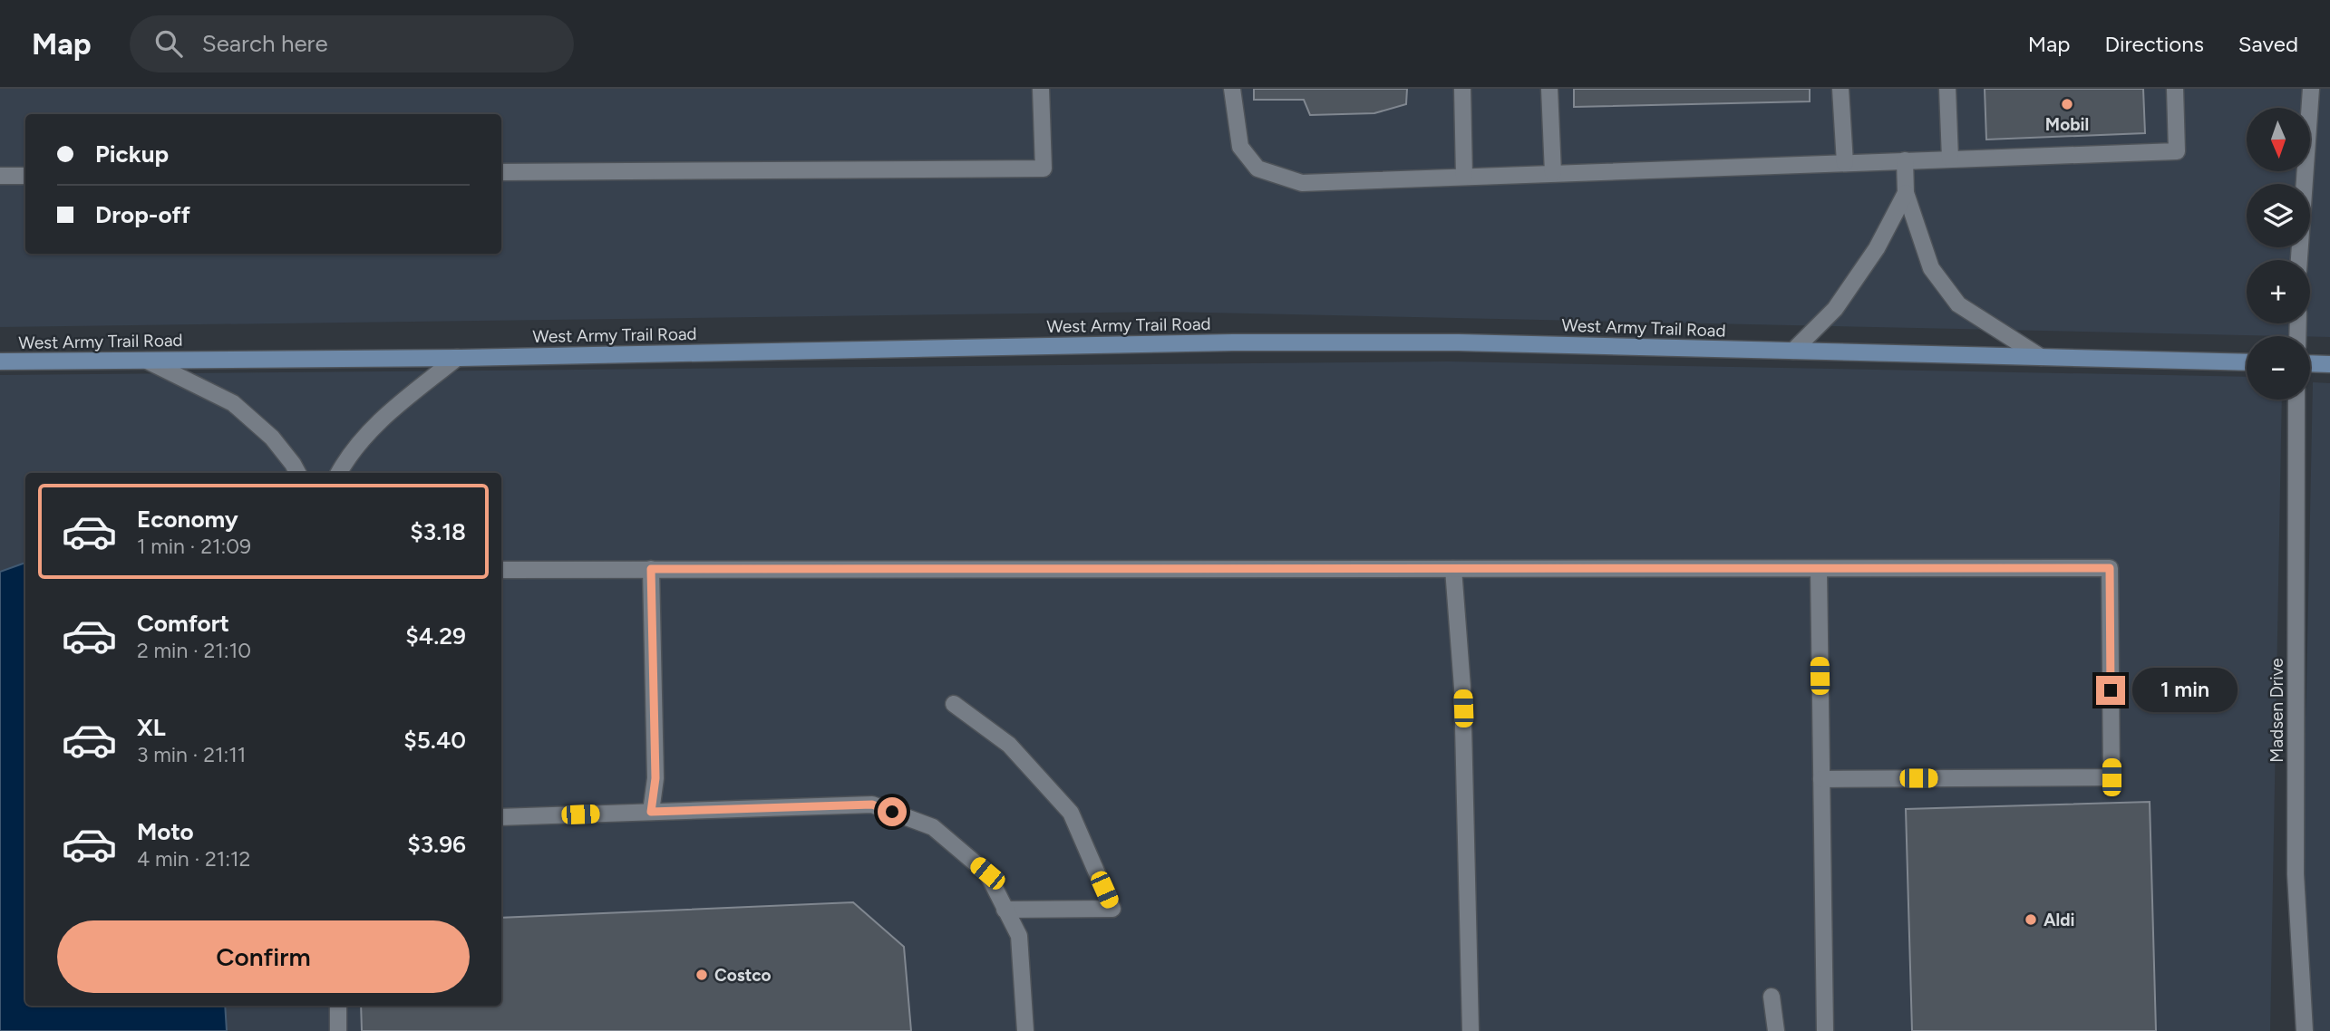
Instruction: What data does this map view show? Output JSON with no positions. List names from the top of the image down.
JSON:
{
  "streets": {
    "main road": ["West Army Trail Road"],
    "street": ["Madsen Drive"]
  },
  "places": ["Mobil", "Aldi", "Costco"],
  "north": "bottom",
  "page": {
    "header": "Map",
    "search": "Search here",
    "nav": ["Map", "Directions", "Saved"],
    "map_buttons": ["+", "−"],
    "banner": ["Pickup", "Drop-off"],
    "list": [
      {
        "name": "Economy",
        "note": "1 min · 21:09",
        "value": "$3.18"
      },
      {
        "name": "Comfort",
        "note": "2 min · 21:10",
        "value": "$4.29"
      },
      {
        "name": "XL",
        "note": "3 min · 21:11",
        "value": "$5.40"
      },
      {
        "name": "Moto",
        "note": "4 min · 21:12",
        "value": "$3.96"
      }
    ],
    "bubble": "1 min",
    "buttons": "Confirm"
  }
}
